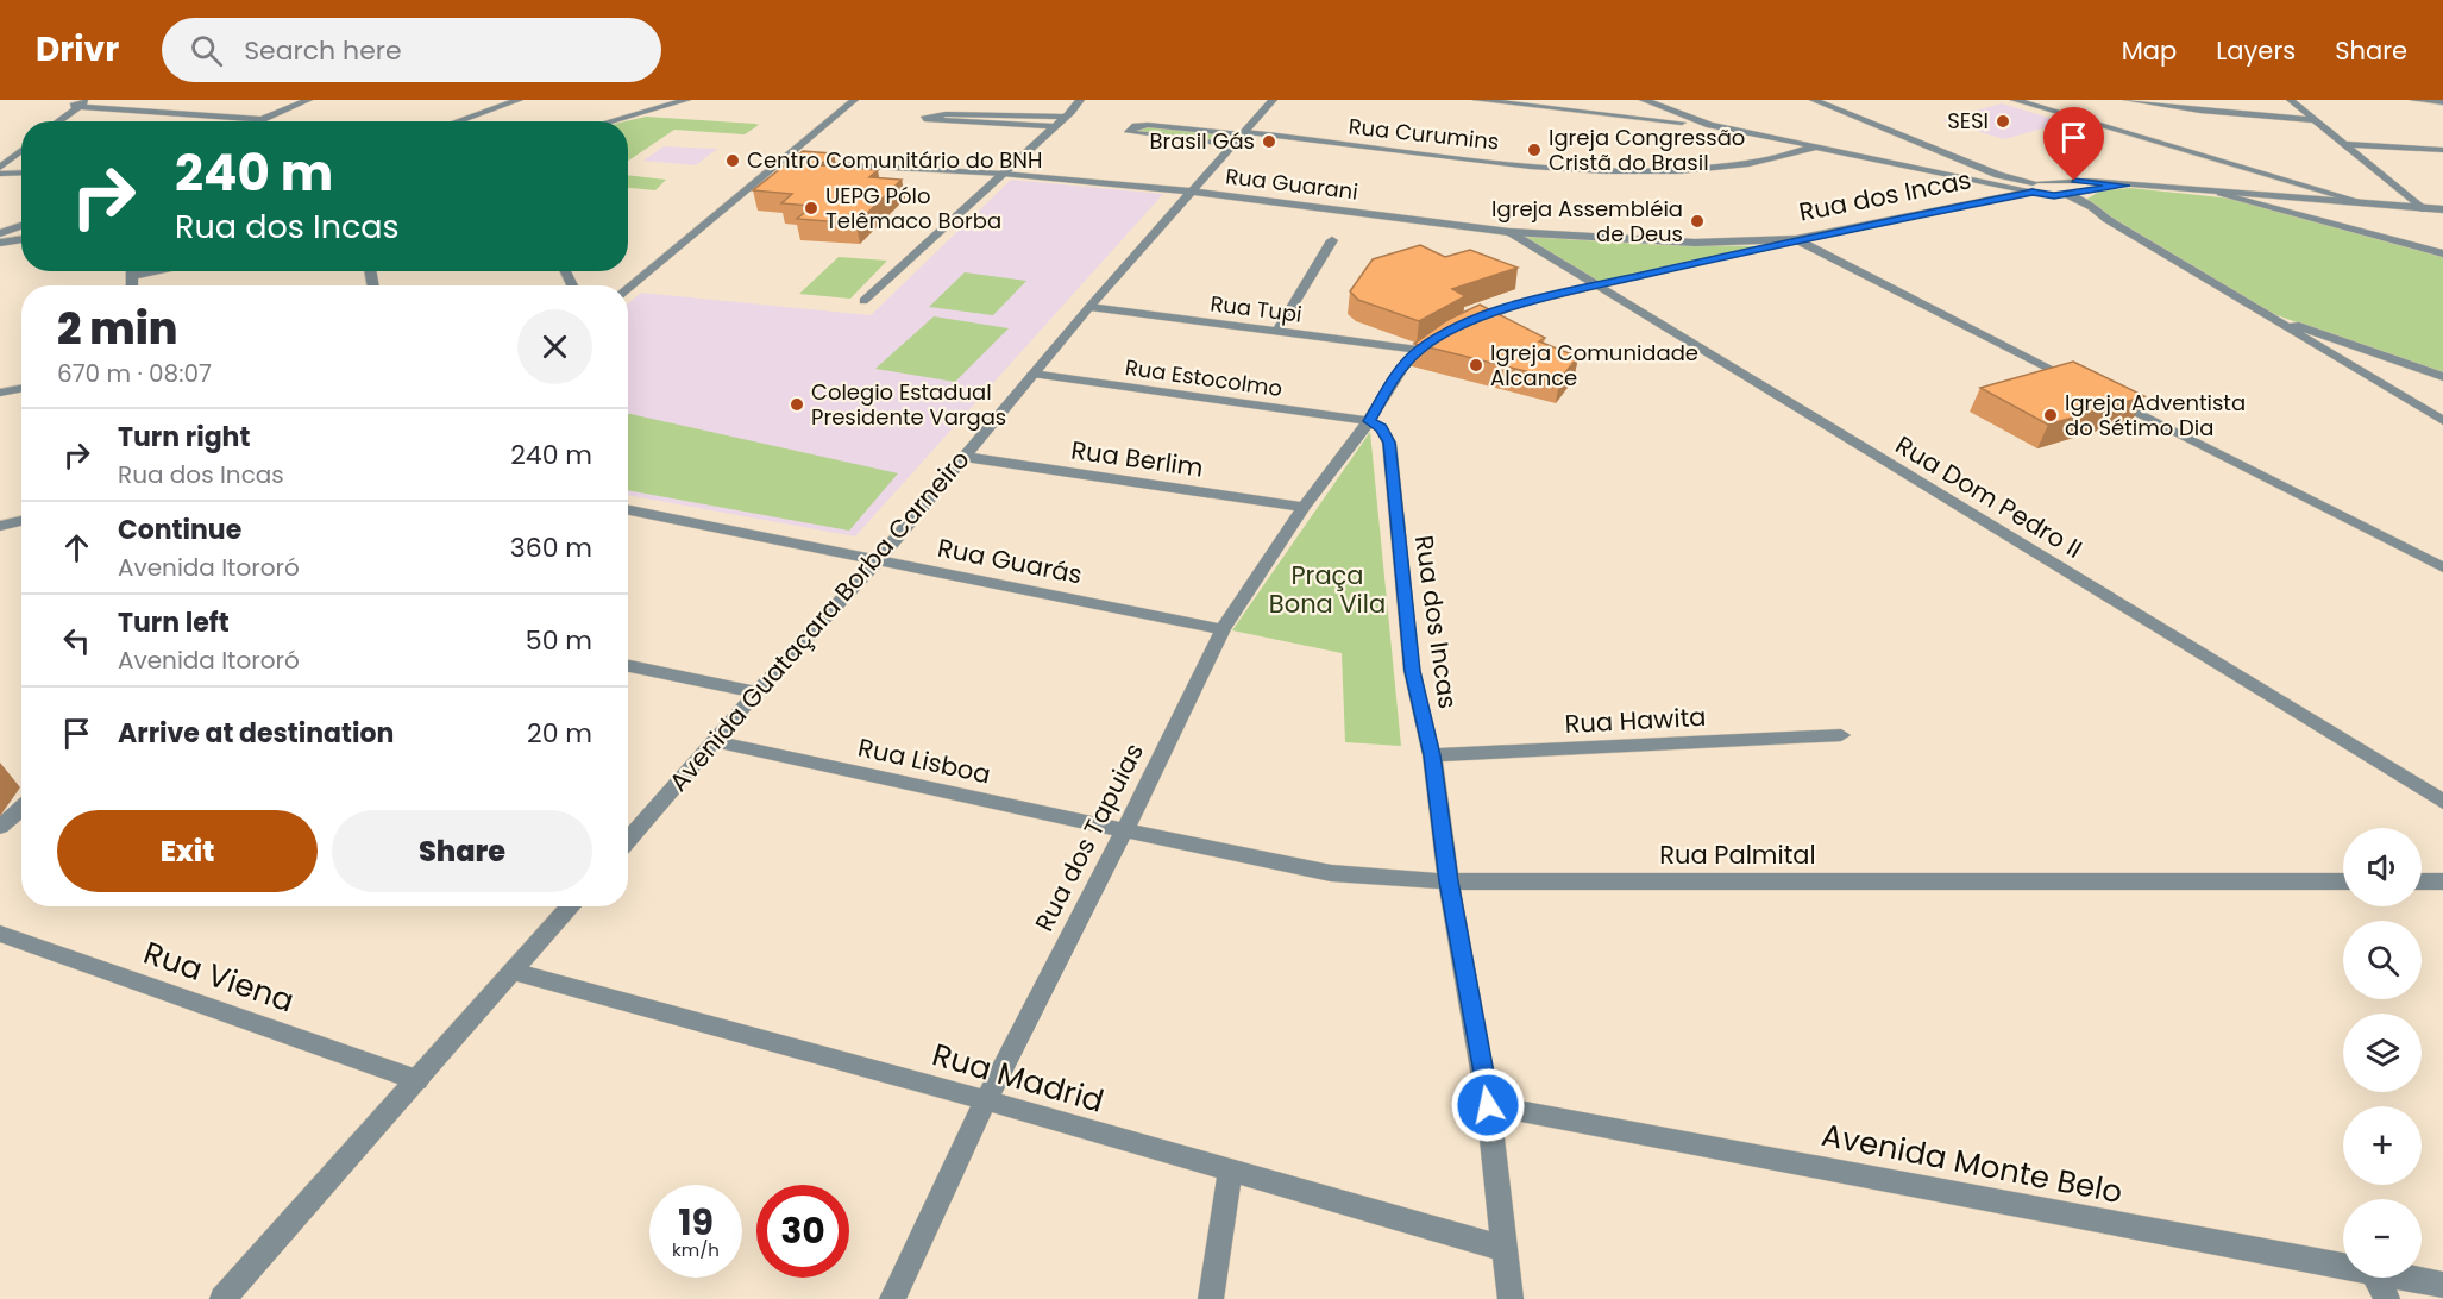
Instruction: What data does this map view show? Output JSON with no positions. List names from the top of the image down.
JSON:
{
  "streets": {
    "street": [
      "Rua Curumins",
      "Rua Guarani",
      "Rua dos Incas",
      "Rua Tupi",
      "Rua Estocolmo",
      "Rua Berlim",
      "Rua Dom Pedro II",
      "Rua Guarás",
      "Avenida Guataçara Borba Carneiro",
      "Rua Hawita",
      "Rua Lisboa",
      "Rua dos Tapuias",
      "Rua Palmital",
      "Rua Viena",
      "Rua Madrid",
      "Avenida Monte Belo"
    ]
  },
  "crossings": [
    ["Rua Curumins", "Avenida Guataçara Borba Carneiro"],
    ["Rua Guarani", "Rua dos Incas"],
    ["Rua Guarani", "Rua Dom Pedro II"],
    ["Rua Guarani", "Avenida Guataçara Borba Carneiro"],
    ["Rua dos Incas", "Rua Tupi"],
    ["Rua dos Incas", "Rua Estocolmo"],
    ["Rua dos Incas", "Rua Dom Pedro II"],
    ["Rua dos Incas", "Rua Hawita"],
    ["Rua dos Incas", "Rua dos Tapuias"],
    ["Rua dos Incas", "Rua Palmital"],
    ["Rua dos Incas", "Rua Madrid"],
    ["Rua dos Incas", "Avenida Monte Belo"],
    ["Rua Tupi", "Avenida Guataçara Borba Carneiro"],
    ["Rua Estocolmo", "Avenida Guataçara Borba Carneiro"],
    ["Rua Estocolmo", "Rua dos Tapuias"],
    ["Rua Berlim", "Avenida Guataçara Borba Carneiro"],
    ["Rua Berlim", "Rua dos Tapuias"],
    ["Rua Guarás", "Avenida Guataçara Borba Carneiro"],
    ["Rua Guarás", "Rua dos Tapuias"],
    ["Avenida Guataçara Borba Carneiro", "Rua Lisboa"],
    ["Rua Lisboa", "Rua dos Tapuias"],
    ["Rua Lisboa", "Rua Palmital"],
    ["Rua dos Tapuias", "Rua Palmital"],
    ["Rua dos Tapuias", "Rua Madrid"]
  ],
  "parks": ["Praça Bona Vila"],
  "places": [
    "SESI",
    "Brasil Gás",
    "Igreja Congressão Cristã do Brasil",
    "Centro Comunitário do BNH",
    "UEPG Pólo Telêmaco Borba",
    "Igreja Assembléia de Deus",
    "Igreja Comunidade Alcance",
    "Colegio Estadual Presidente Vargas",
    "Igreja Adventista do Sétimo Dia"
  ],
  "page": {
    "header": "Drivr",
    "search": "Search here",
    "nav": ["Map", "Layers", "Share"],
    "turn": ["240 m", "Rua dos Incas"],
    "heading": ["2 min", "670 m · 08:07"],
    "list": [
      {
        "name": "Turn right",
        "note": "Rua dos Incas",
        "value": "240 m"
      },
      {
        "name": "Continue",
        "note": "Avenida Itororó",
        "value": "360 m"
      },
      {
        "name": "Turn left",
        "note": "Avenida Itororó",
        "value": "50 m"
      },
      {
        "name": "Arrive at destination",
        "value": "20 m"
      }
    ],
    "buttons": ["Exit", "Share"],
    "map_buttons": ["+", "−"],
    "speed": "19 km/h",
    "limit": "30"
  }
}
